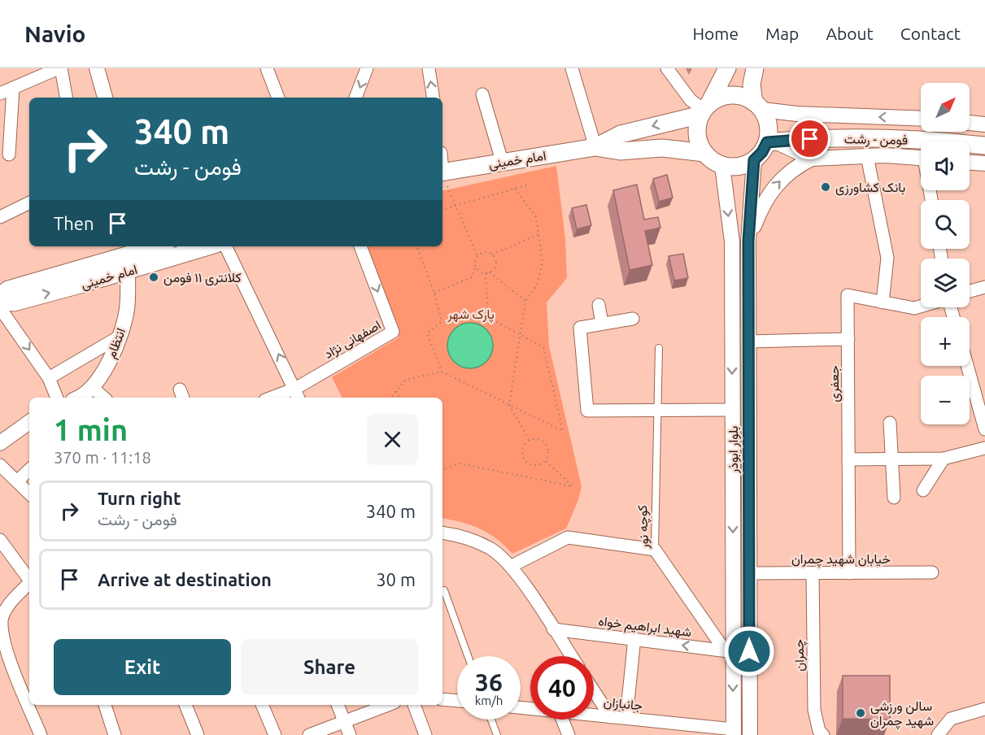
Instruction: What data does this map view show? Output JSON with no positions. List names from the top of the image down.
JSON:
{
  "streets": {
    "main road": ["فومن - رشت", "امام خمینی"],
    "street": [
      "اصفهانی نژاد",
      "انتظام",
      "جعفری",
      "بلوار ابوذر",
      "کوچه نور",
      "خیابان شهید چمران",
      "شهید ابراهیم خواه",
      "چمران",
      "جانبازان"
    ]
  },
  "crossings": [
    ["فومن - رشت", "امام خمینی"],
    ["فومن - رشت", "بلوار ابوذر"],
    ["امام خمینی", "انتظام"],
    ["امام خمینی", "بلوار ابوذر"],
    ["جعفری", "خیابان شهید چمران"],
    ["بلوار ابوذر", "کوچه نور"],
    ["بلوار ابوذر", "خیابان شهید چمران"],
    ["بلوار ابوذر", "شهید ابراهیم خواه"],
    ["بلوار ابوذر", "جانبازان"],
    ["کوچه نور", "شهید ابراهیم خواه"],
    ["خیابان شهید چمران", "چمران"]
  ],
  "one_way": ["شهید ابراهیم خواه"],
  "parks": ["پارک شهر"],
  "places": ["بانک کشاورزی", "کلانتری ۱۱ فومن", "سالن ورزشی شهید چمران"],
  "north": "top right",
  "page": {
    "header": "Navio",
    "nav": [
      "Home",
      "Map",
      "About",
      "Contact"
    ],
    "map_buttons": ["+", "−"],
    "turn": ["340 m", "فومن - رشت"],
    "then": "Then",
    "heading": ["1 min", "370 m · 11:18"],
    "list": [
      {
        "name": "Turn right",
        "note": "فومن - رشت",
        "value": "340 m"
      },
      {
        "name": "Arrive at destination",
        "value": "30 m"
      }
    ],
    "buttons": ["Exit", "Share"],
    "speed": "36 km/h",
    "limit": "40"
  }
}
